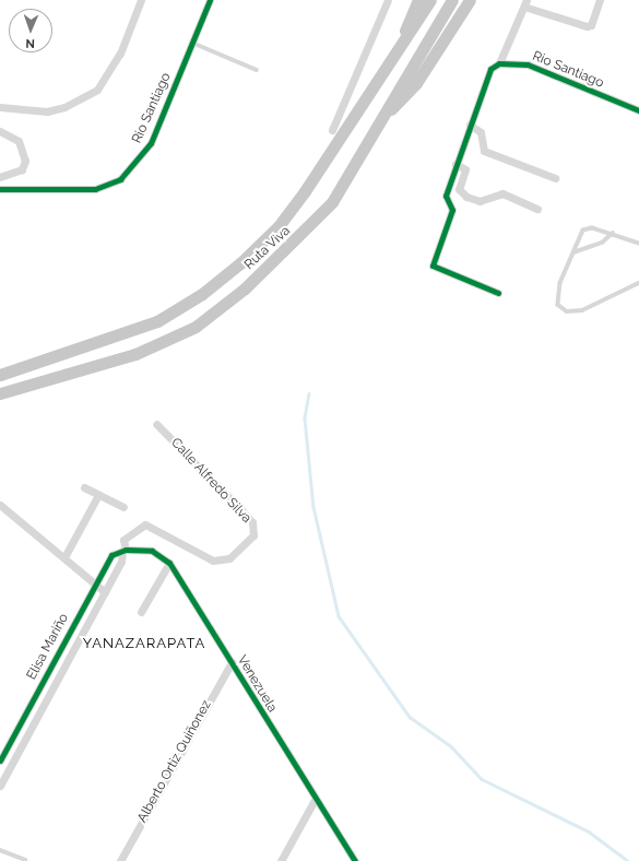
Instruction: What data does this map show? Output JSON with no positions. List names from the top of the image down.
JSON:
{
  "streets": {
    "highway": ["Ruta Viva"],
    "street": [
      "Rio Santiago",
      "Calle Alfredo Silva",
      "Elisa Mariño",
      "Venezuela",
      "Alberto Ortiz Quiñonez"
    ]
  },
  "crossings": [
    ["Calle Alfredo Silva", "Elisa Mariño"],
    ["Calle Alfredo Silva", "Venezuela"],
    ["Elisa Mariño", "Venezuela"],
    ["Venezuela", "Alberto Ortiz Quiñonez"]
  ],
  "districts": ["YANAZARAPATA"],
  "north": "bottom"
}
